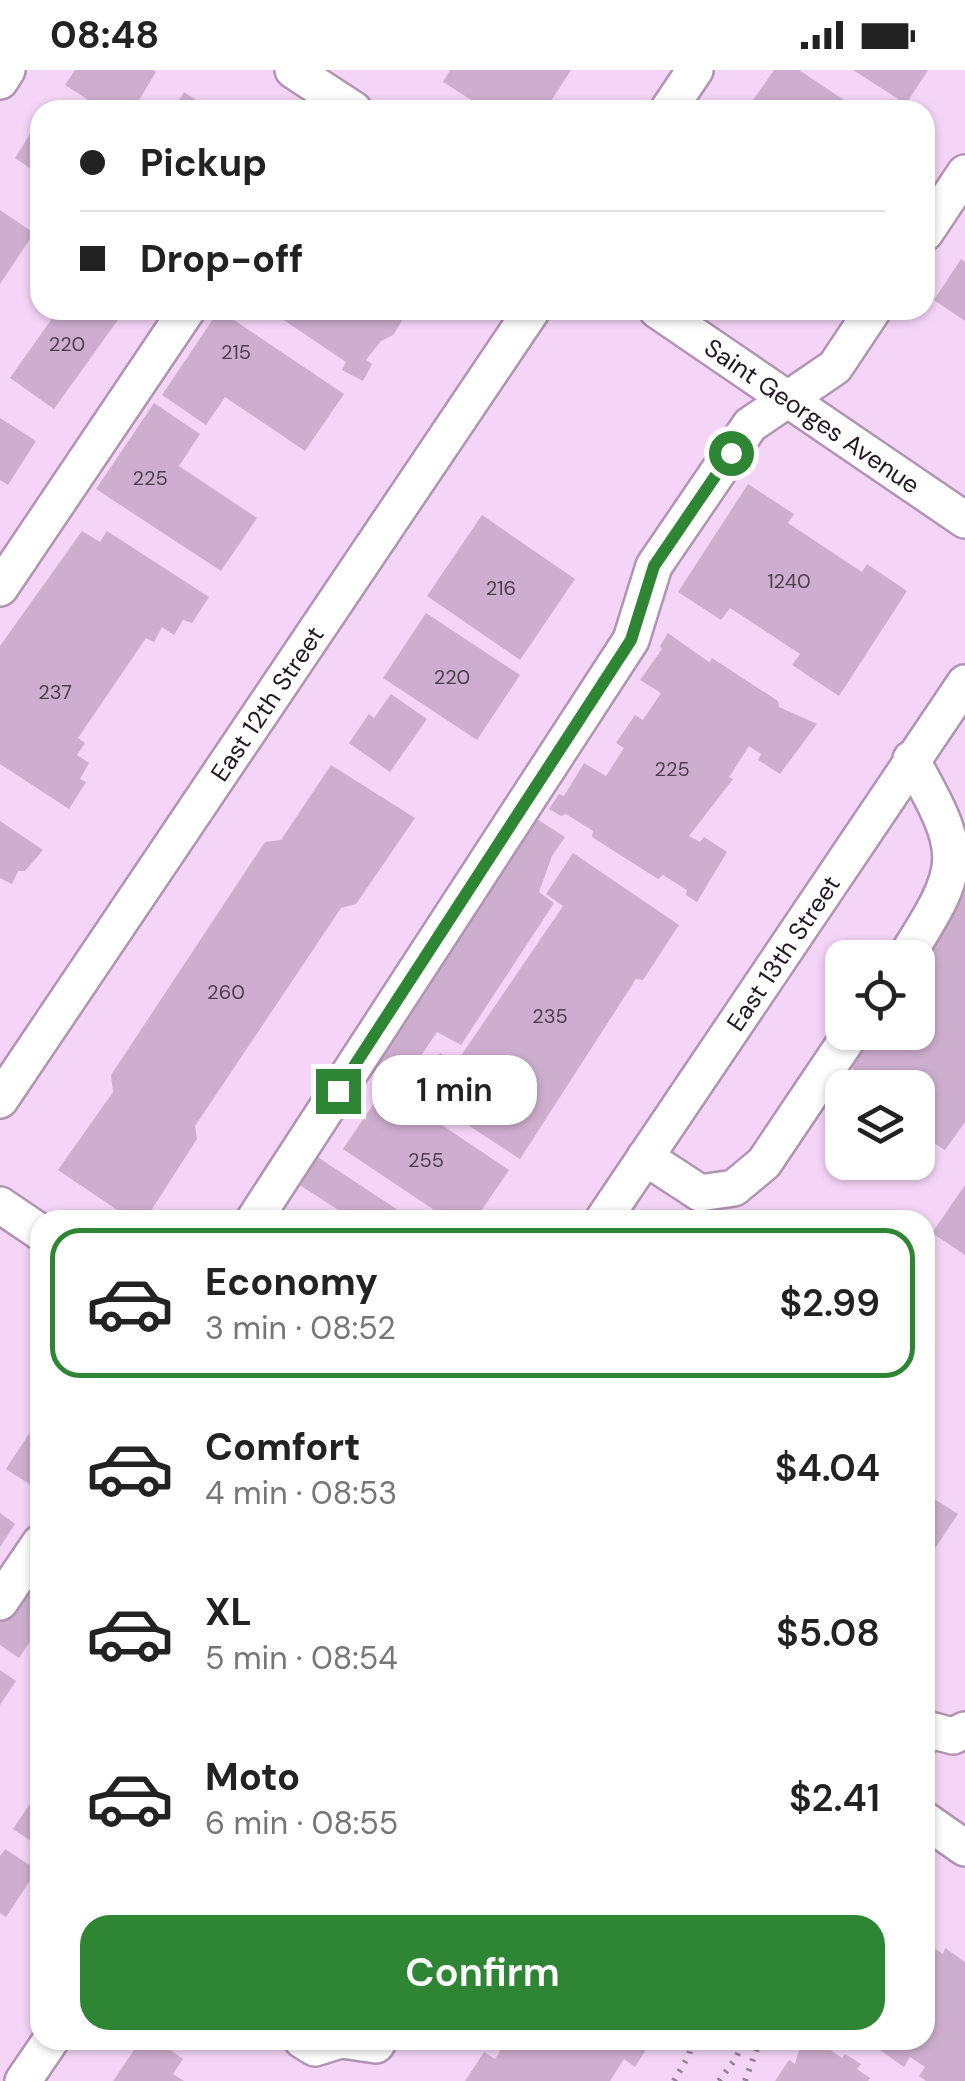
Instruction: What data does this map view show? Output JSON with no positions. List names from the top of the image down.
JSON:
{
  "streets": {
    "street": ["Saint Georges Avenue", "East 12th Street", "East 13th Street"]
  },
  "house_numbers": [
    "220",
    "215",
    "225",
    "1240",
    "216",
    "220",
    "237",
    "225",
    "260",
    "235",
    "255"
  ],
  "page": {
    "status": "08:48",
    "banner": ["Pickup", "Drop-off"],
    "bubble": "1 min",
    "list": [
      {
        "name": "Economy",
        "note": "3 min · 08:52",
        "value": "$2.99"
      },
      {
        "name": "Comfort",
        "note": "4 min · 08:53",
        "value": "$4.04"
      },
      {
        "name": "XL",
        "note": "5 min · 08:54",
        "value": "$5.08"
      },
      {
        "name": "Moto",
        "note": "6 min · 08:55",
        "value": "$2.41"
      }
    ],
    "buttons": "Confirm"
  }
}
